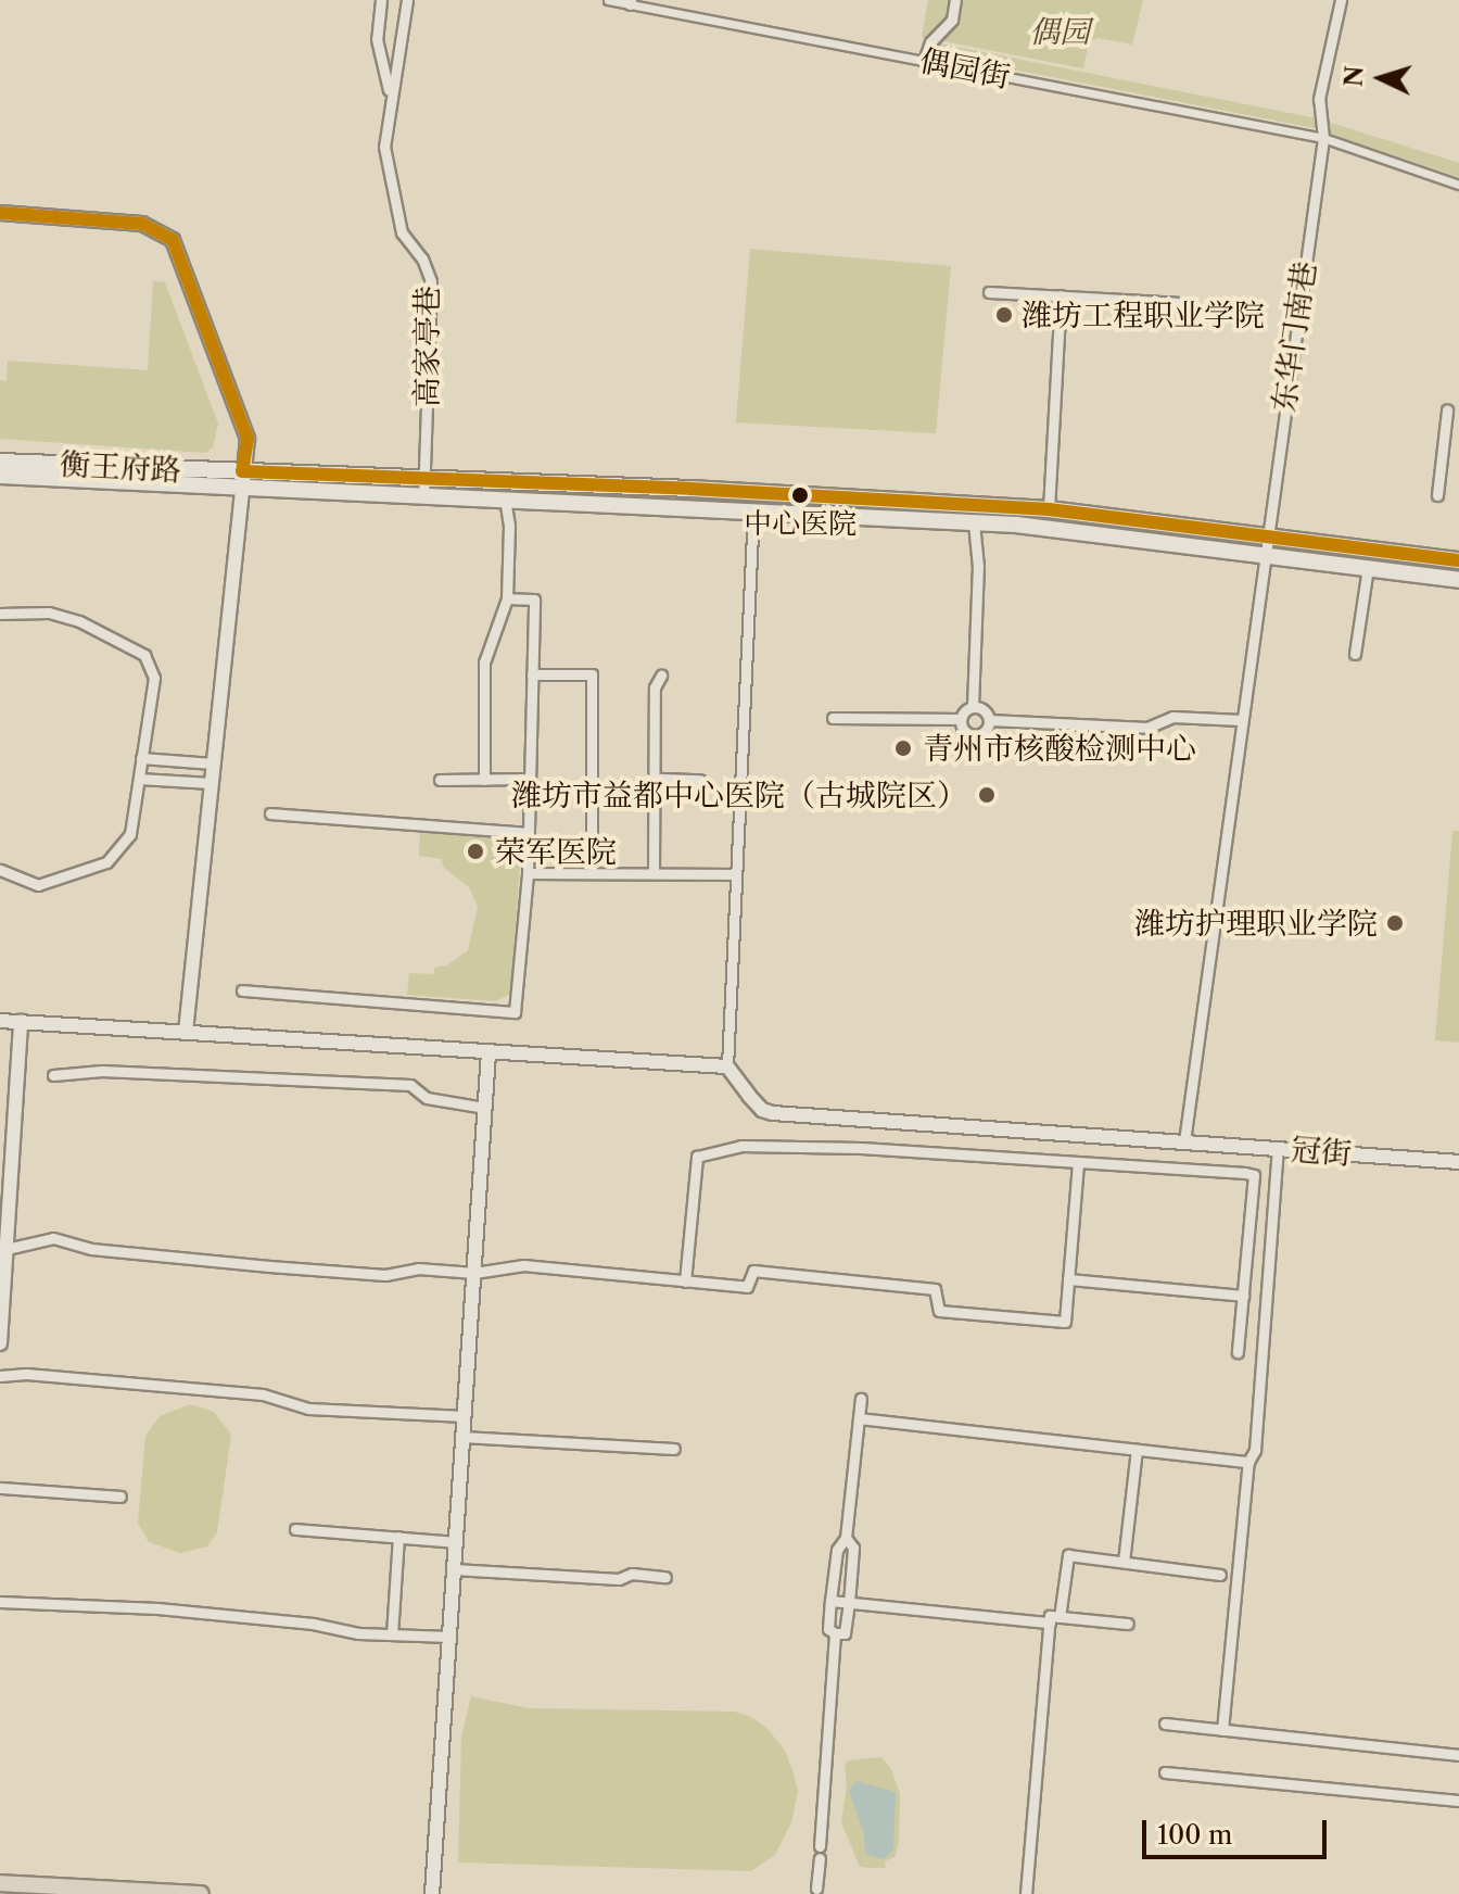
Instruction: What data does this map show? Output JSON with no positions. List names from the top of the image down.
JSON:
{
  "streets": {
    "main road": ["衡王府路"],
    "street": [
      "偶园街",
      "东华门南巷",
      "高家亭巷",
      "冠街"
    ]
  },
  "crossings": [
    ["偶园街", "东华门南巷"],
    ["东华门南巷", "冠街"]
  ],
  "parks": ["偶园"],
  "places": [
    "潍坊工程职业学院",
    "中心医院",
    "青州市核酸检测中心",
    "潍坊市益都中心医院（古城院区）",
    "荣军医院",
    "潍坊护理职业学院"
  ],
  "scale_bar": "100 m",
  "north": "left"
}
